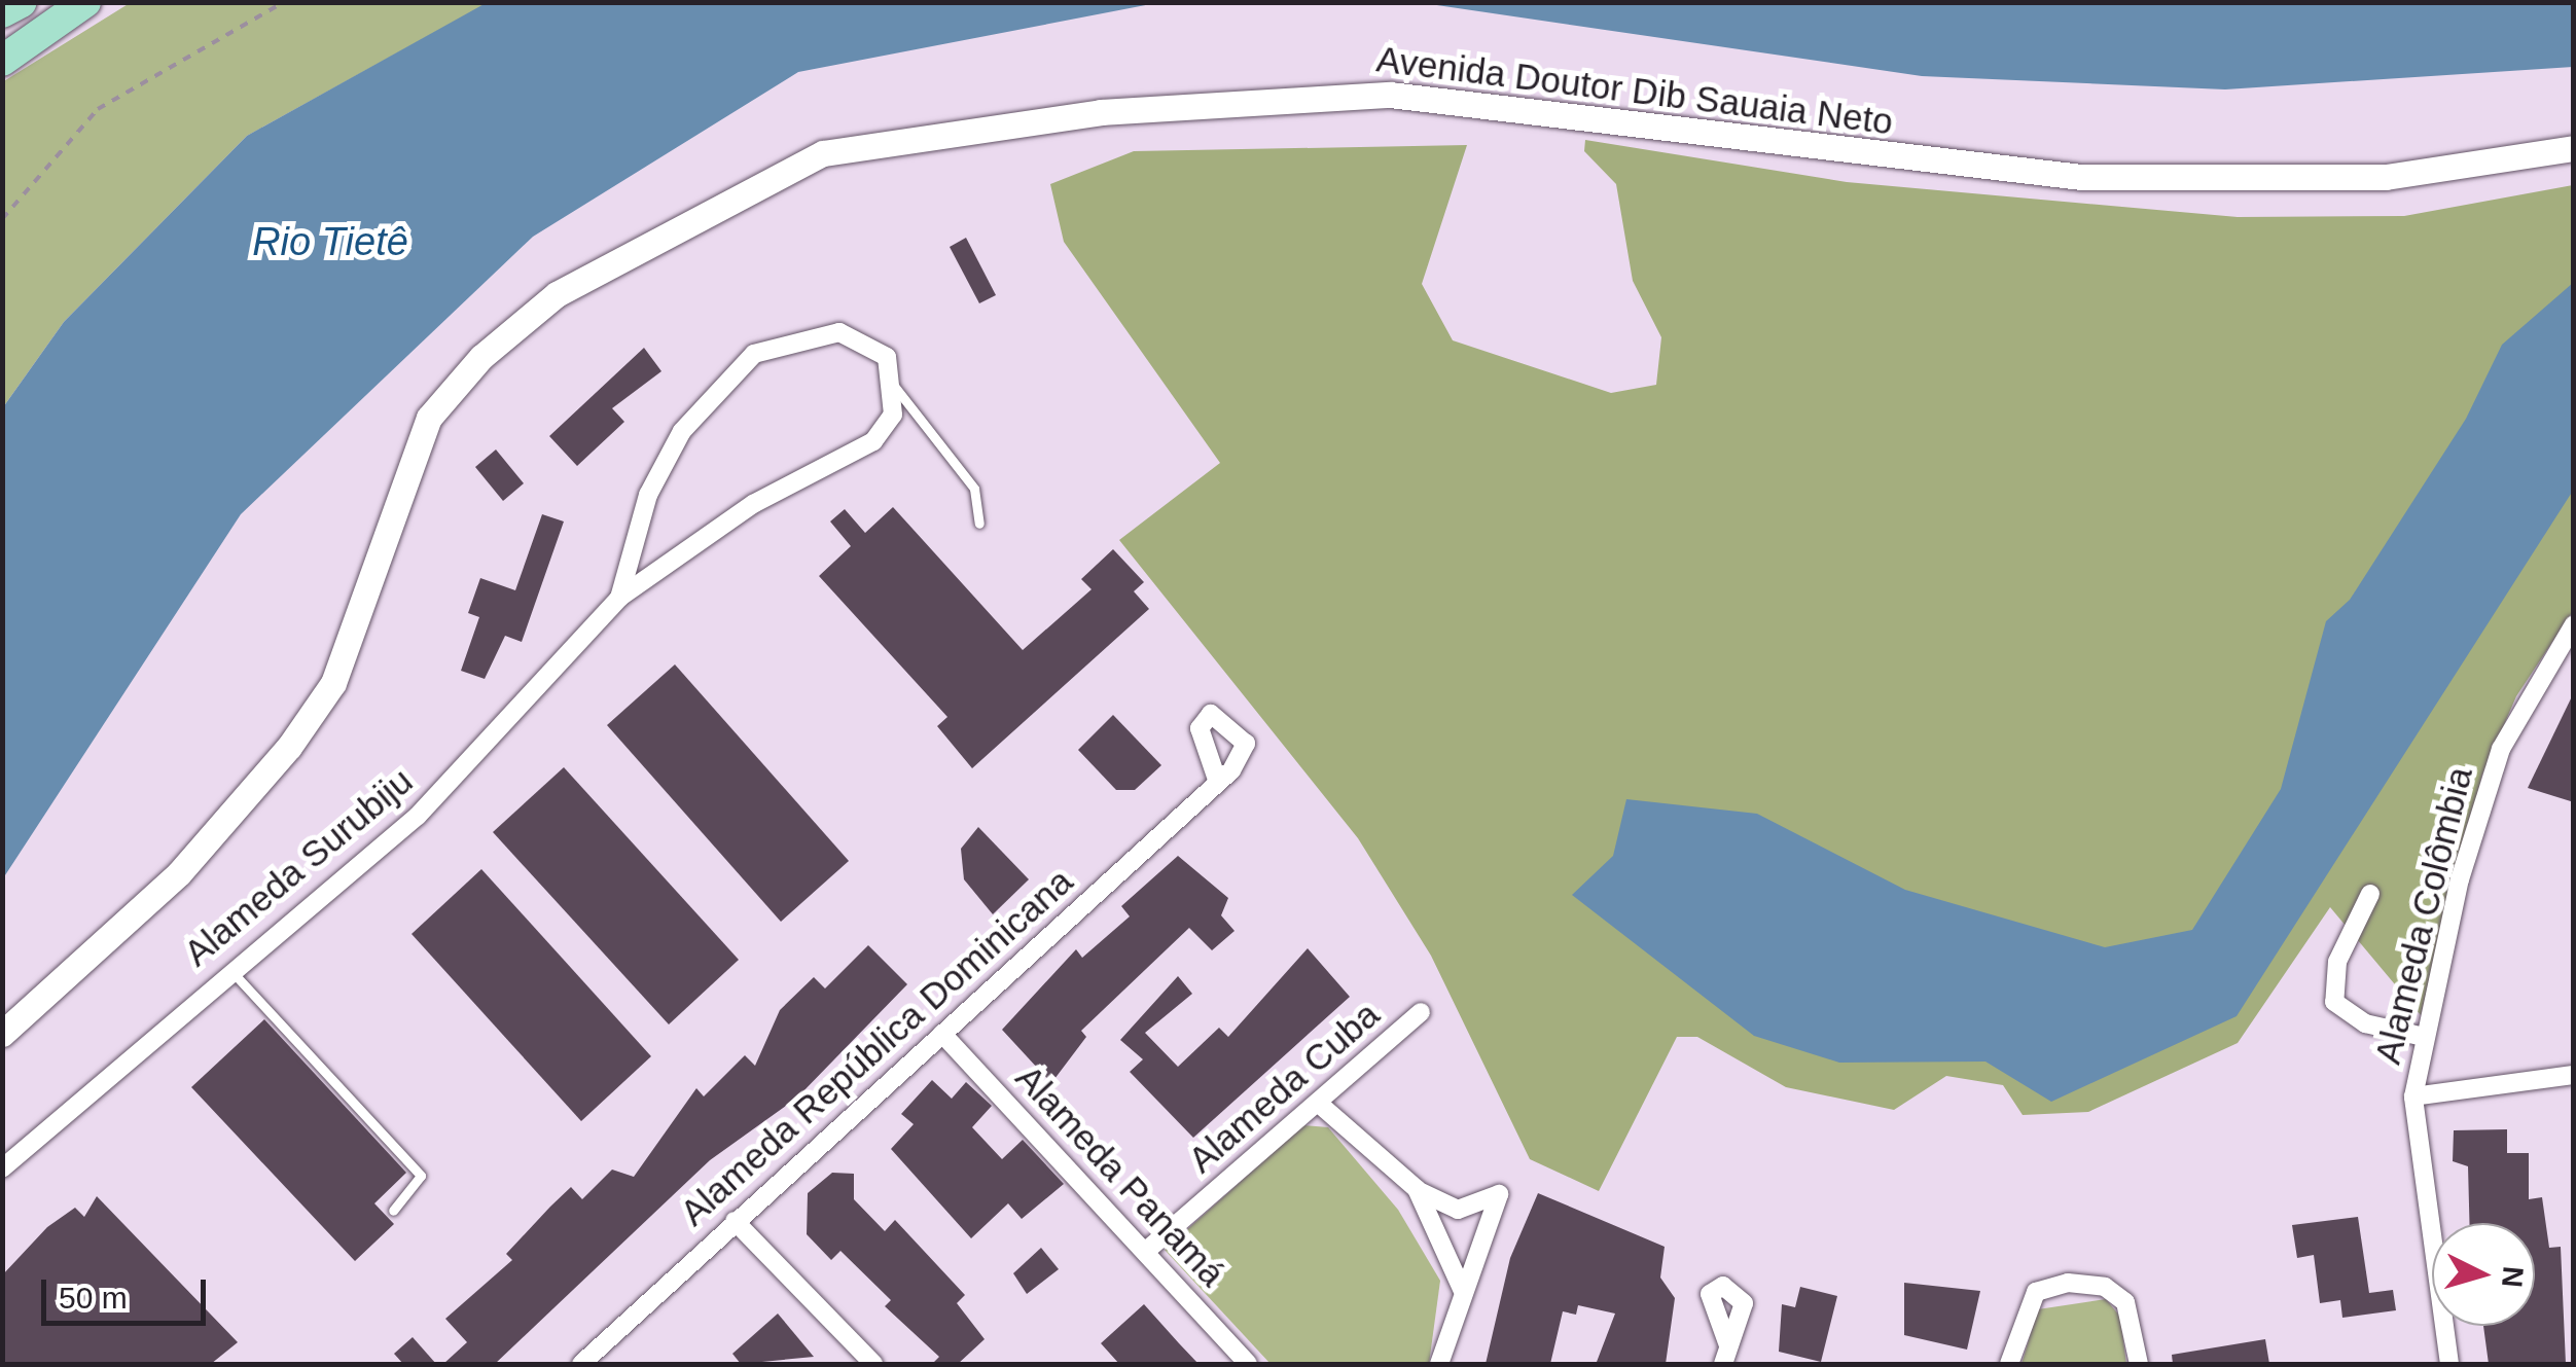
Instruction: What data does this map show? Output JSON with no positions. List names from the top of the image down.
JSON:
{
  "streets": {
    "main road": ["Avenida Doutor Dib Sauaia Neto"],
    "street": [
      "Alameda Surubiju",
      "Alameda Colômbia",
      "Alameda República Dominicana",
      "Alameda Cuba",
      "Alameda Panamá"
    ]
  },
  "crossings": [
    ["Alameda República Dominicana", "Alameda Panamá"],
    ["Alameda Cuba", "Alameda Panamá"]
  ],
  "water": ["Rio Tietê"],
  "scale_bar": "50 m",
  "north": "right"
}
